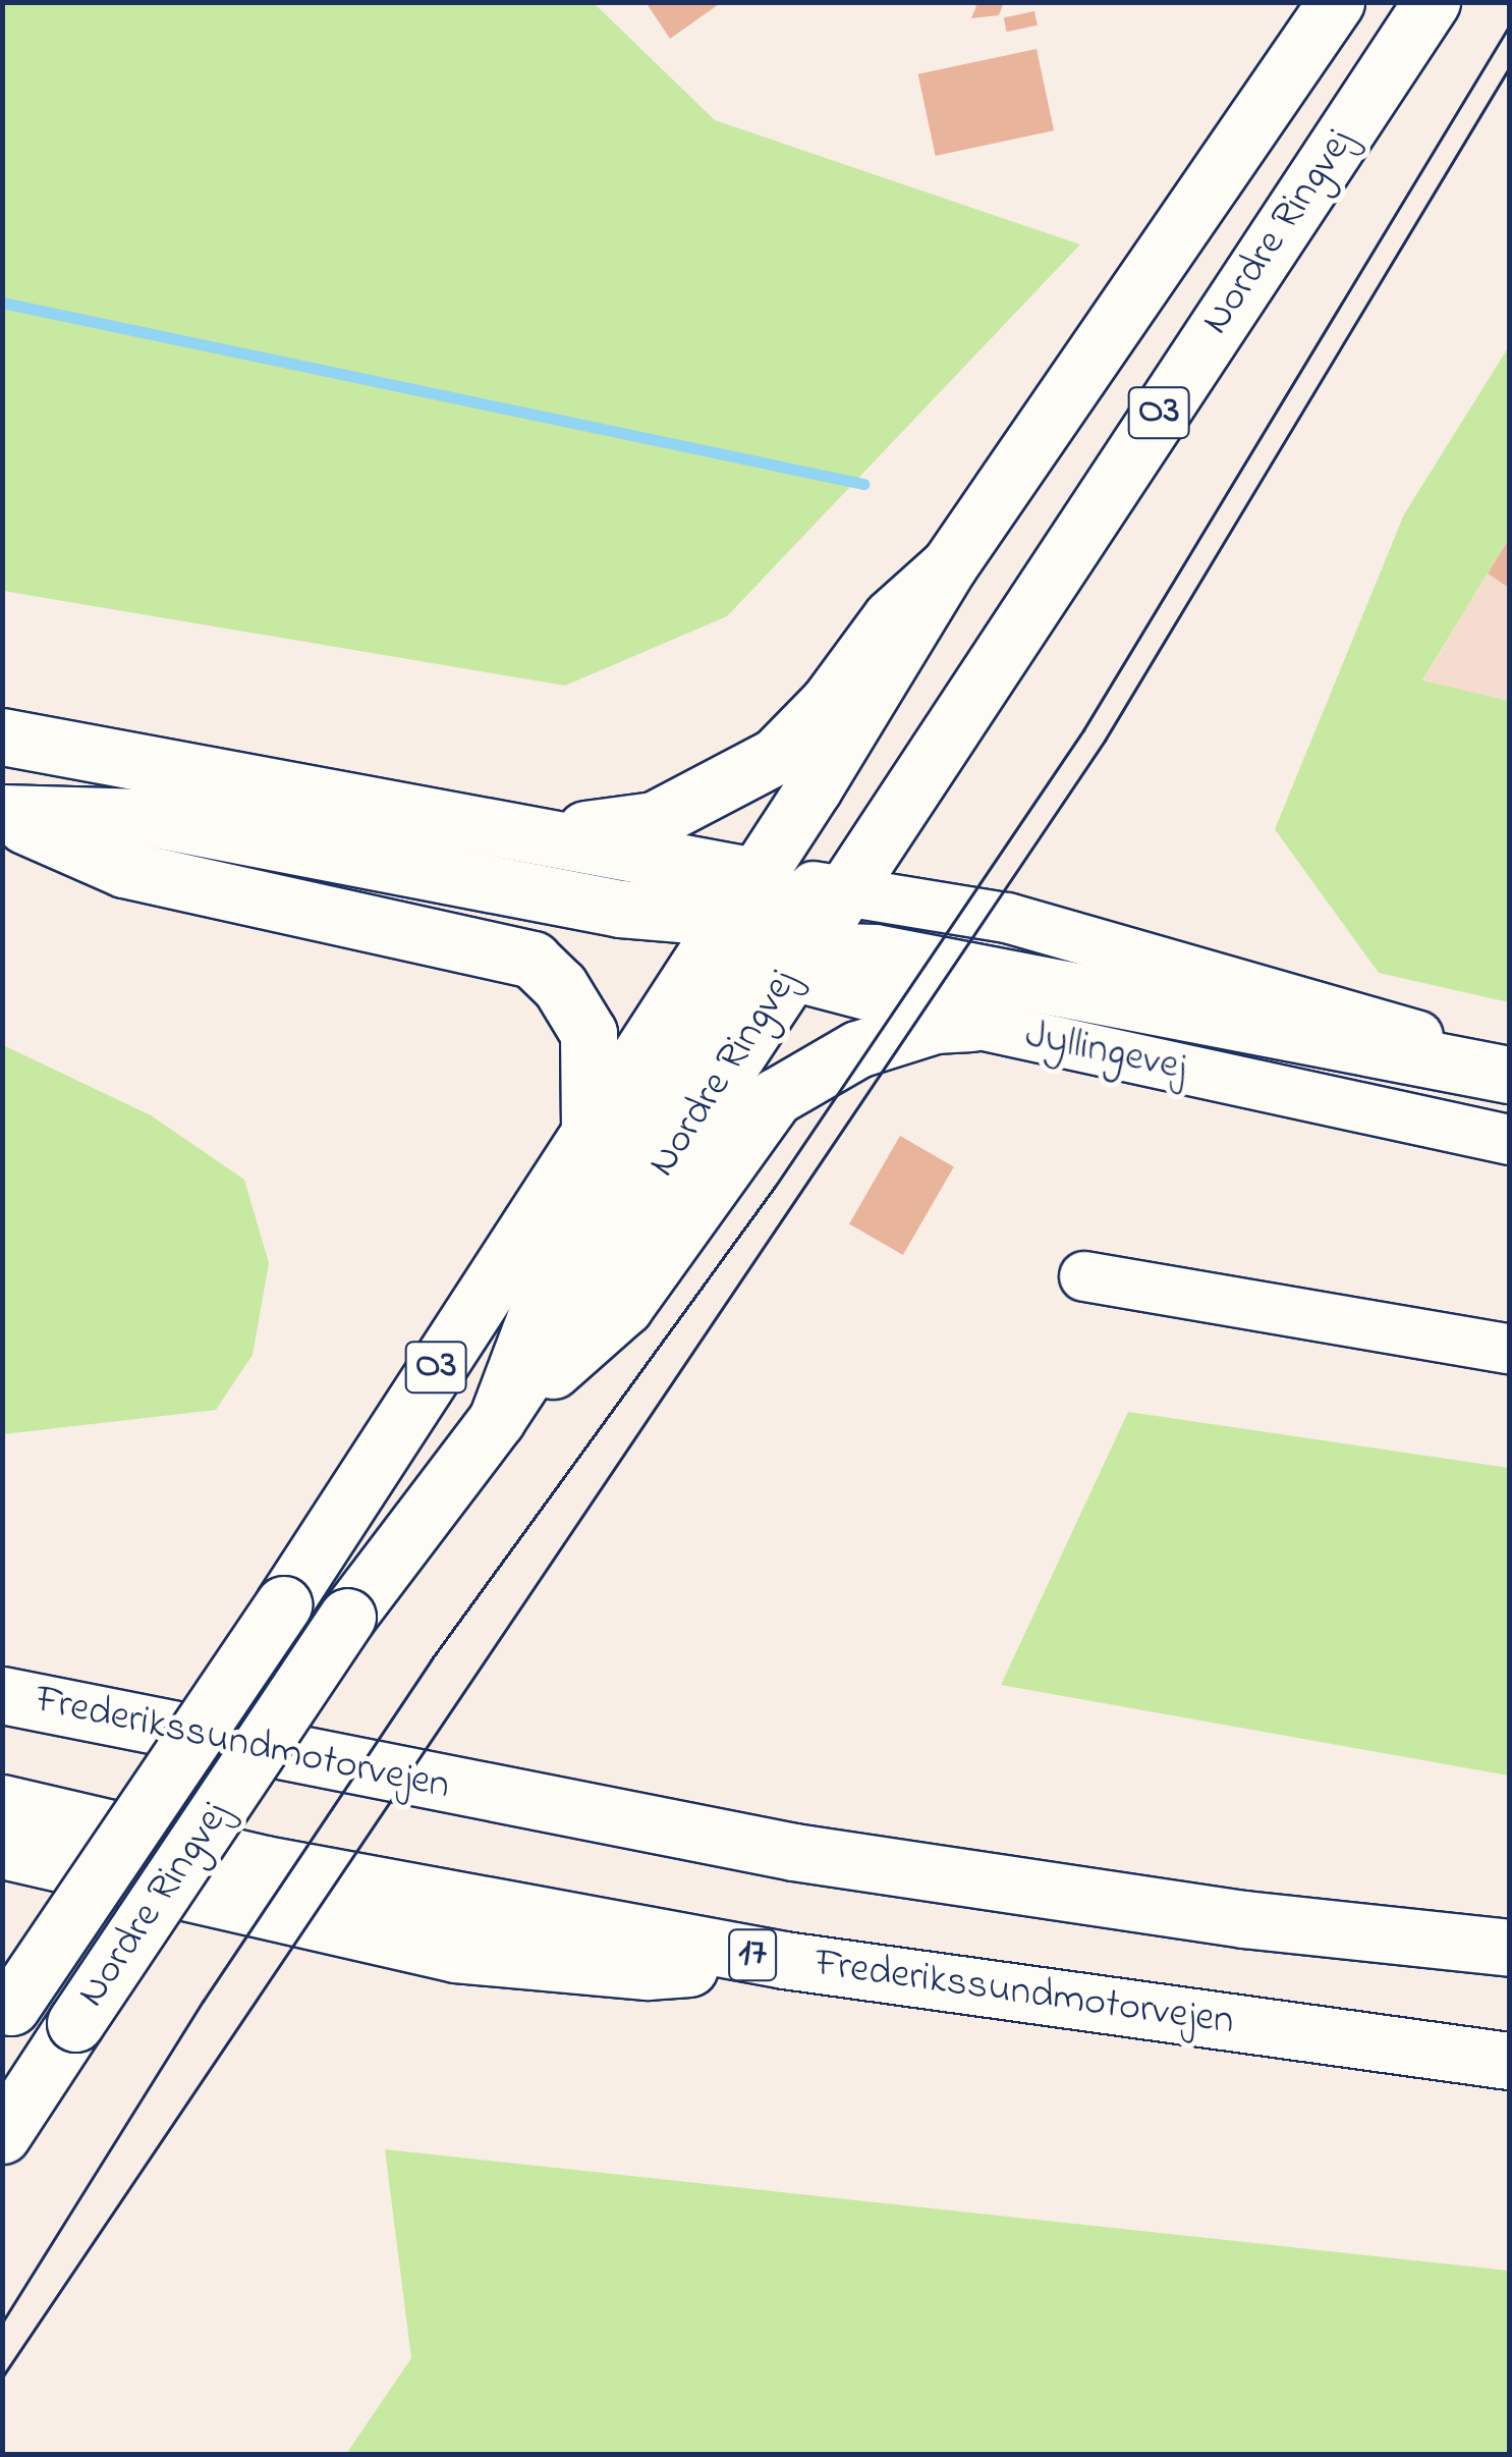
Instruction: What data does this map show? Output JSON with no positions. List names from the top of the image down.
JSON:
{
  "streets": {
    "main road": [
      "Nordre Ringvej",
      "O3",
      "Frederikssundmotorvejen",
      "17"
    ],
    "street": ["Jyllingevej"]
  },
  "crossings": [
    ["Nordre Ringvej", "O3"],
    ["Nordre Ringvej", "Jyllingevej"]
  ]
}
